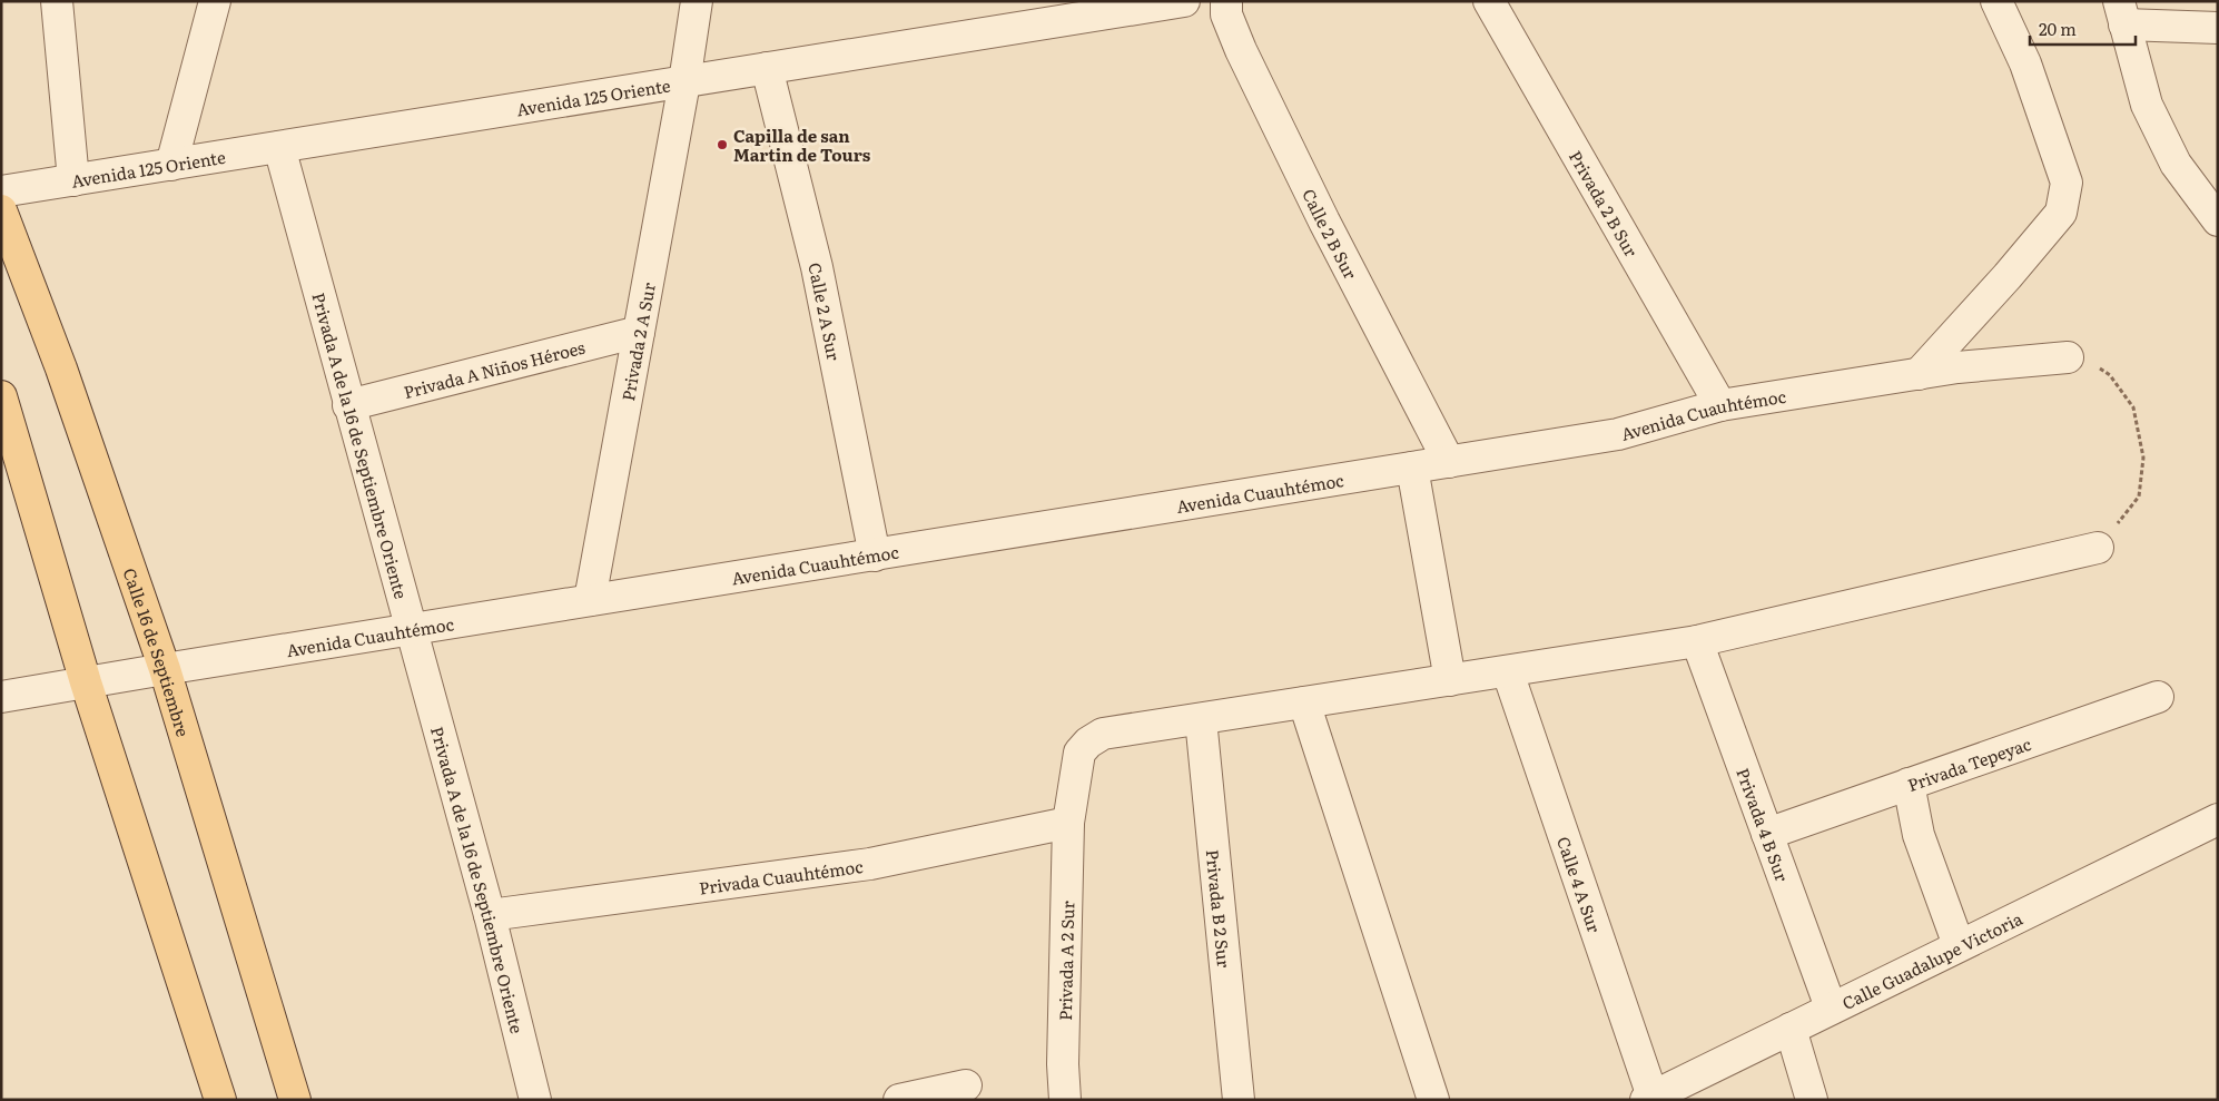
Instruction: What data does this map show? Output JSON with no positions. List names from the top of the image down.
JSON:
{
  "streets": {
    "main road": ["Calle 16 de Septiembre"],
    "street": [
      "Avenida 125 Oriente",
      "Privada 2 B Sur",
      "Calle 2 B Sur",
      "Calle 2 A Sur",
      "Privada 2 A Sur",
      "Privada A Niños Héroes",
      "Avenida Cuauhtémoc",
      "Privada A de la 16 de Septiembre Oriente",
      "Privada Tepeyac",
      "Privada 4 B Sur",
      "Privada Cuauhtémoc",
      "Calle 4 A Sur",
      "Privada B 2 Sur",
      "Calle Guadalupe Victoria",
      "Privada A 2 Sur"
    ]
  },
  "crossings": [
    ["Avenida 125 Oriente", "Calle 2 A Sur"],
    ["Avenida 125 Oriente", "Privada 2 A Sur"],
    ["Avenida 125 Oriente", "Privada A de la 16 de Septiembre Oriente"],
    ["Privada 2 B Sur", "Avenida Cuauhtémoc"],
    ["Calle 2 B Sur", "Avenida Cuauhtémoc"],
    ["Calle 2 A Sur", "Avenida Cuauhtémoc"],
    ["Privada 2 A Sur", "Privada A Niños Héroes"],
    ["Privada 2 A Sur", "Avenida Cuauhtémoc"],
    ["Privada A Niños Héroes", "Privada A de la 16 de Septiembre Oriente"],
    ["Avenida Cuauhtémoc", "Privada A de la 16 de Septiembre Oriente"],
    ["Avenida Cuauhtémoc", "Calle 16 de Septiembre"],
    ["Privada A de la 16 de Septiembre Oriente", "Privada Cuauhtémoc"],
    ["Privada Tepeyac", "Calle Guadalupe Victoria"],
    ["Privada 4 B Sur", "Calle Guadalupe Victoria"],
    ["Privada Cuauhtémoc", "Privada A 2 Sur"],
    ["Calle 4 A Sur", "Calle Guadalupe Victoria"]
  ],
  "places": ["Capilla de san Martin de Tours"],
  "scale_bar": "20 m"
}
